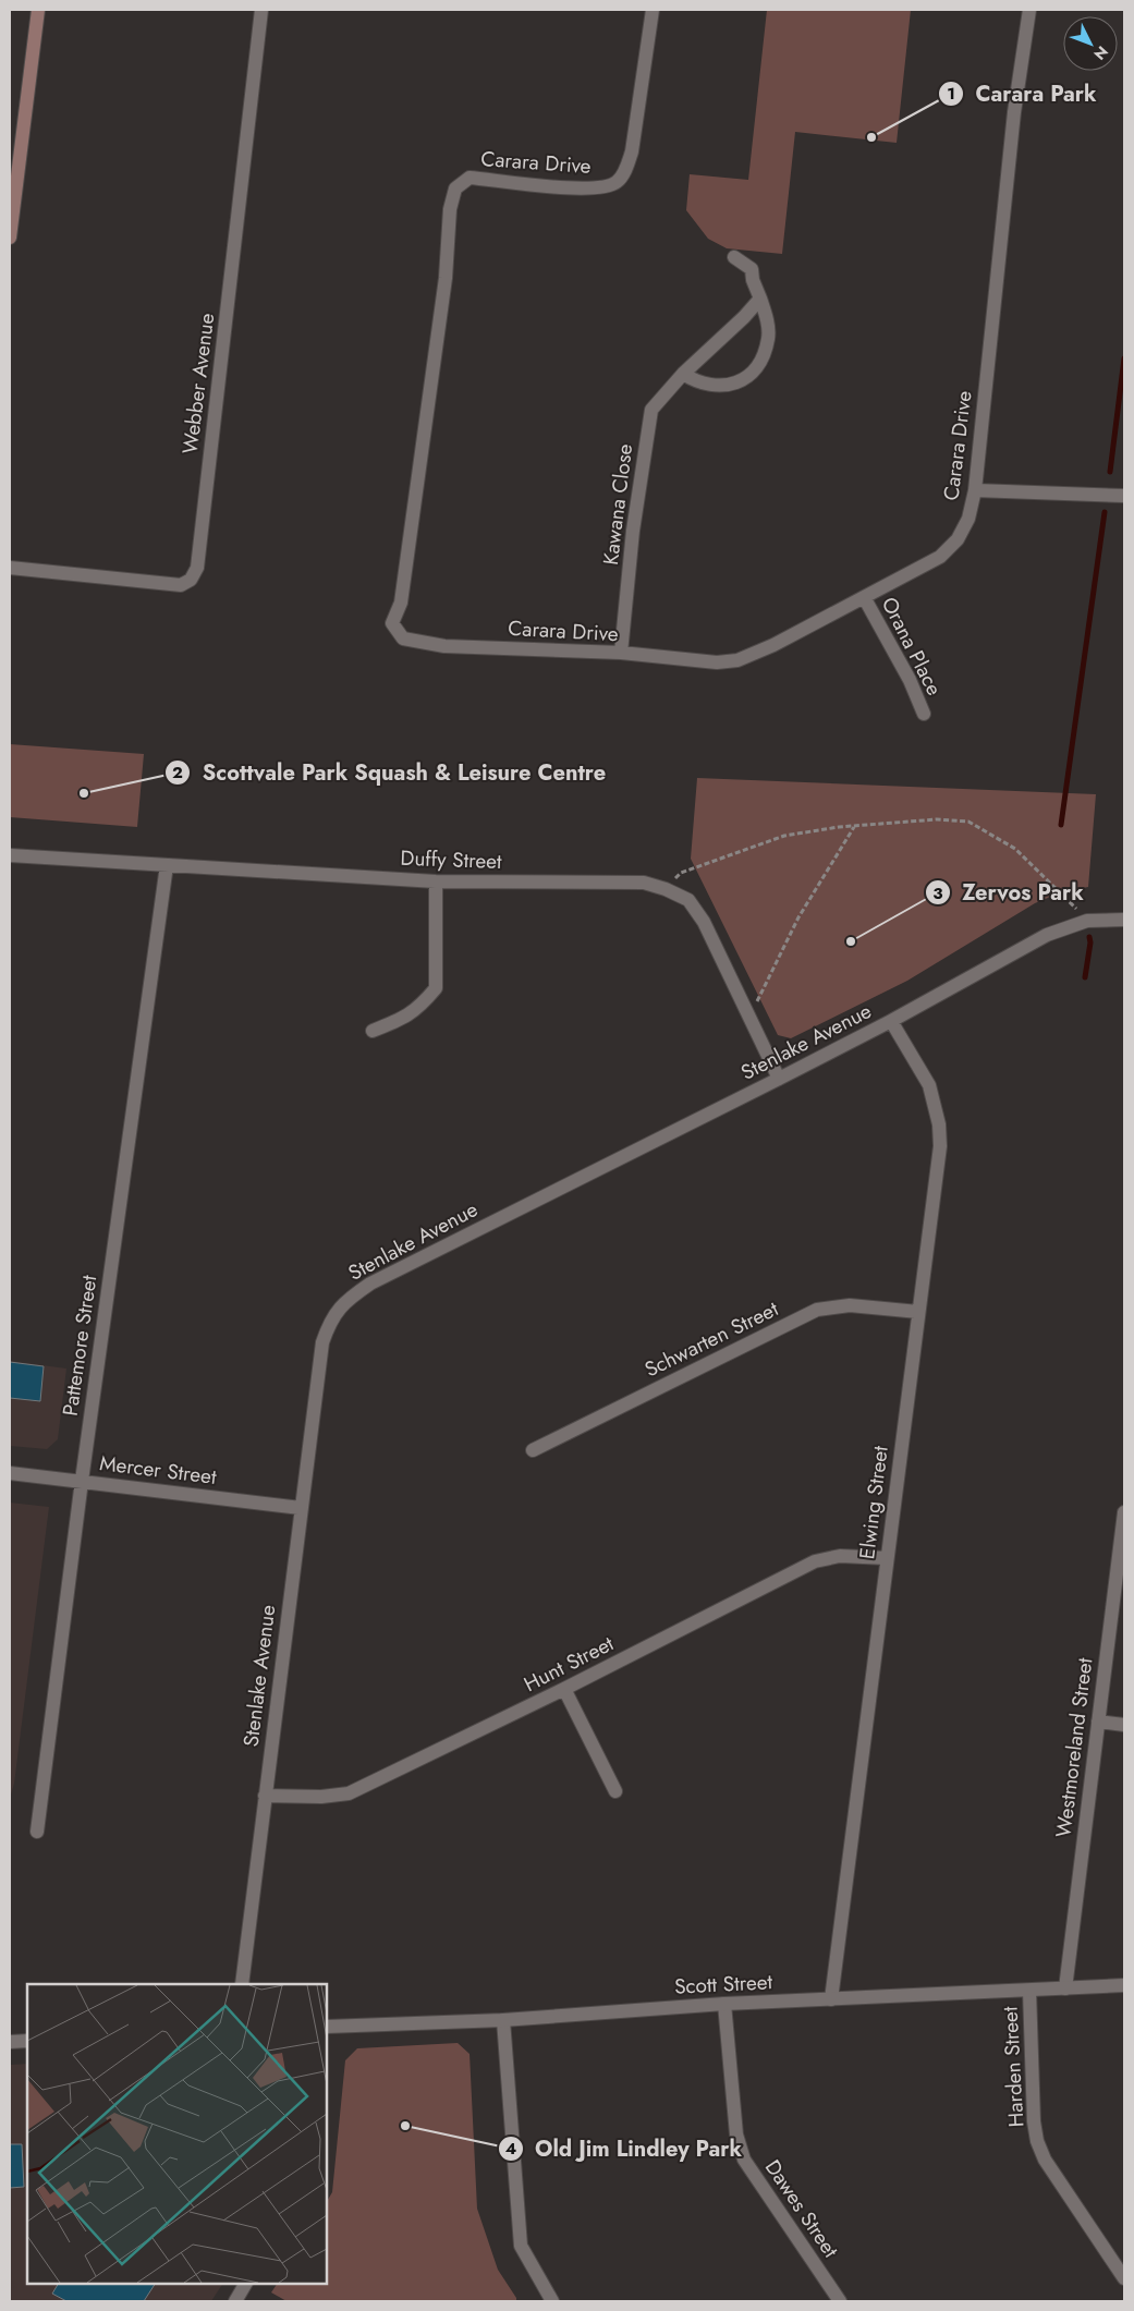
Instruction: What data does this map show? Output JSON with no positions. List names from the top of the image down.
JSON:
{
  "streets": {
    "street": [
      "Carara Drive",
      "Webber Avenue",
      "Kawana Close",
      "Orana Place",
      "Duffy Street",
      "Stenlake Avenue",
      "Schwarten Street",
      "Pattemore Street",
      "Mercer Street",
      "Elwing Street",
      "Hunt Street",
      "Westmoreland Street",
      "Scott Street",
      "Harden Street",
      "Dawes Street"
    ]
  },
  "crossings": [
    ["Carara Drive", "Kawana Close"],
    ["Carara Drive", "Orana Place"],
    ["Duffy Street", "Stenlake Avenue"],
    ["Duffy Street", "Pattemore Street"],
    ["Stenlake Avenue", "Mercer Street"],
    ["Stenlake Avenue", "Elwing Street"],
    ["Stenlake Avenue", "Hunt Street"],
    ["Schwarten Street", "Elwing Street"],
    ["Pattemore Street", "Mercer Street"],
    ["Elwing Street", "Hunt Street"],
    ["Elwing Street", "Scott Street"],
    ["Westmoreland Street", "Scott Street"],
    ["Scott Street", "Harden Street"],
    ["Scott Street", "Dawes Street"]
  ],
  "places": [
    "Carara Park",
    "Scottvale Park Squash & Leisure Centre",
    "Zervos Park",
    "Old Jim Lindley Park"
  ],
  "north": "bottom right"
}
